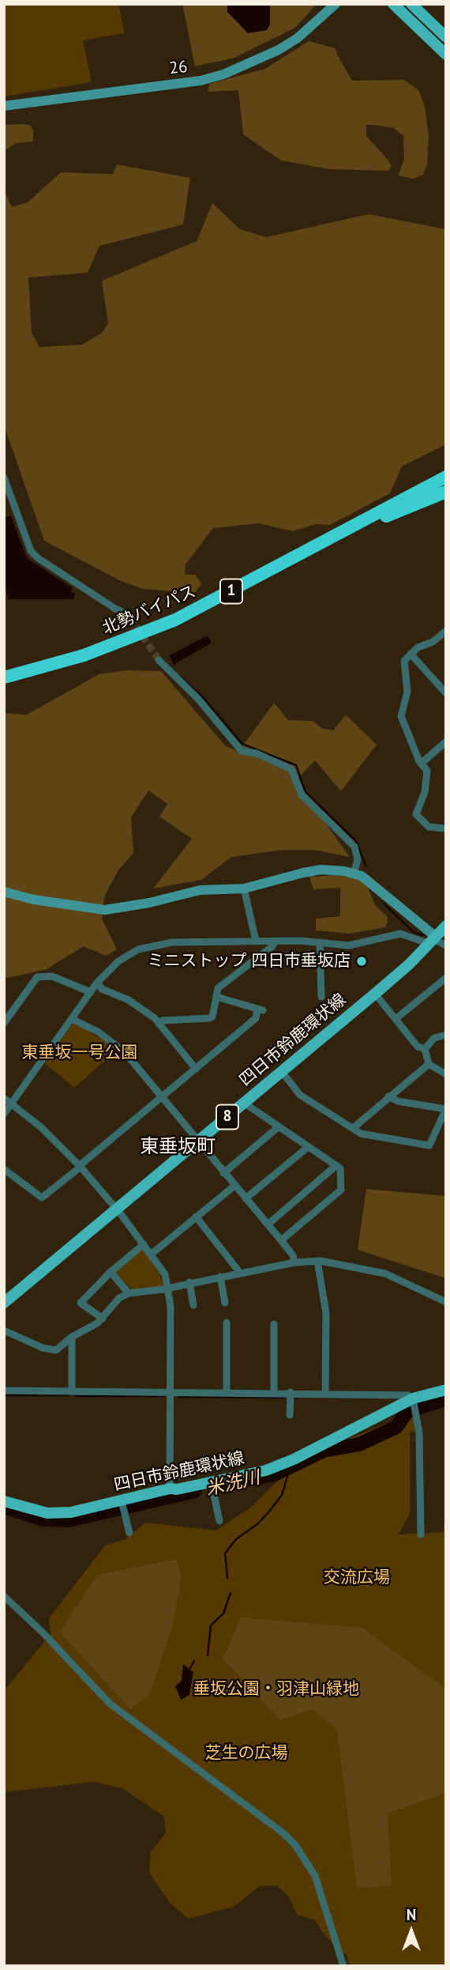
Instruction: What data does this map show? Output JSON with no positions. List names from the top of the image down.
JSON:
{
  "streets": {
    "highway": ["1", "北勢バイパス"],
    "main road": ["四日市鈴鹿環状線", "8"],
    "street": ["26"]
  },
  "crossings": [
    ["1", "北勢バイパス"]
  ],
  "districts": ["東垂坂町"],
  "water": ["米洗川"],
  "parks": [
    "東垂坂一号公園",
    "交流広場",
    "垂坂公園・羽津山緑地",
    "芝生の広場"
  ],
  "places": ["ミニストップ 四日市垂坂店"],
  "north": "top"
}
